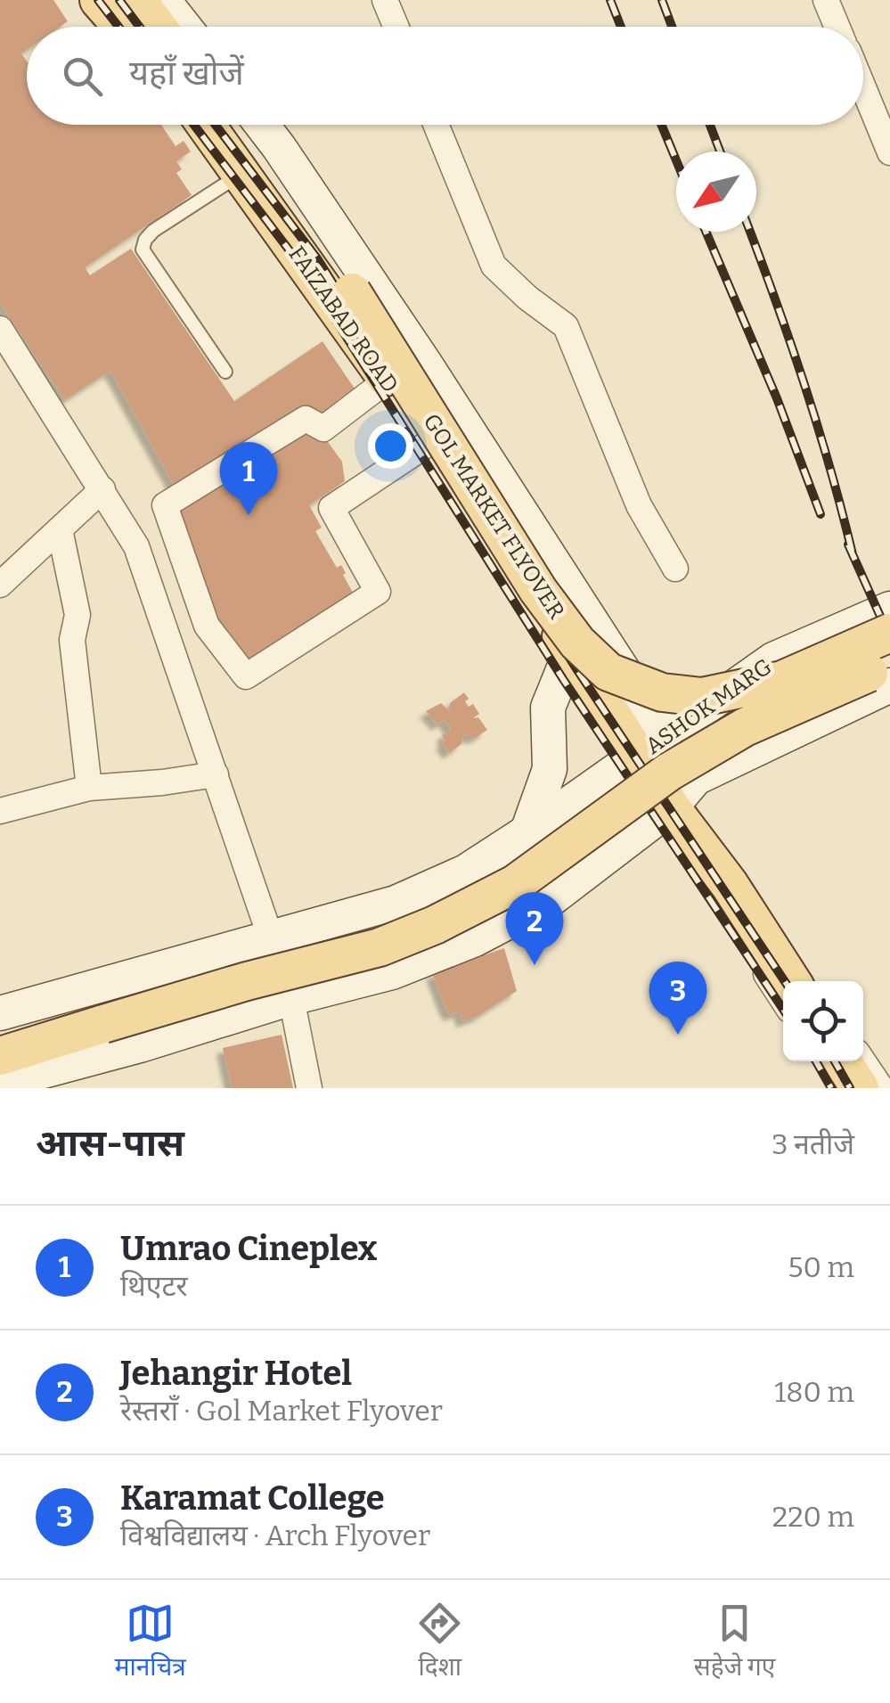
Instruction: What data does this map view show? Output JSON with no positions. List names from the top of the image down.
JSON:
{
  "streets": {
    "main road": ["FAIZABAD ROAD", "GOL MARKET FLYOVER"],
    "street": ["ASHOK MARG"]
  },
  "crossings": [
    ["FAIZABAD ROAD", "ASHOK MARG"]
  ],
  "north": "bottom left",
  "page": {
    "search": "यहाँ खोजें",
    "pins": ["1", "2", "3"],
    "heading": ["आस-पास", "3 नतीजे"],
    "list": [
      {
        "mark": "1",
        "name": "Umrao Cineplex",
        "note": "थिएटर",
        "value": "50 m"
      },
      {
        "mark": "2",
        "name": "Jehangir Hotel",
        "note": "रेस्तराँ · Gol Market Flyover",
        "value": "180 m"
      },
      {
        "mark": "3",
        "name": "Karamat College",
        "note": "विश्वविद्यालय · Arch Flyover",
        "value": "220 m"
      }
    ],
    "nav": ["मानचित्र", "दिशा", "सहेजे गए"]
  }
}
